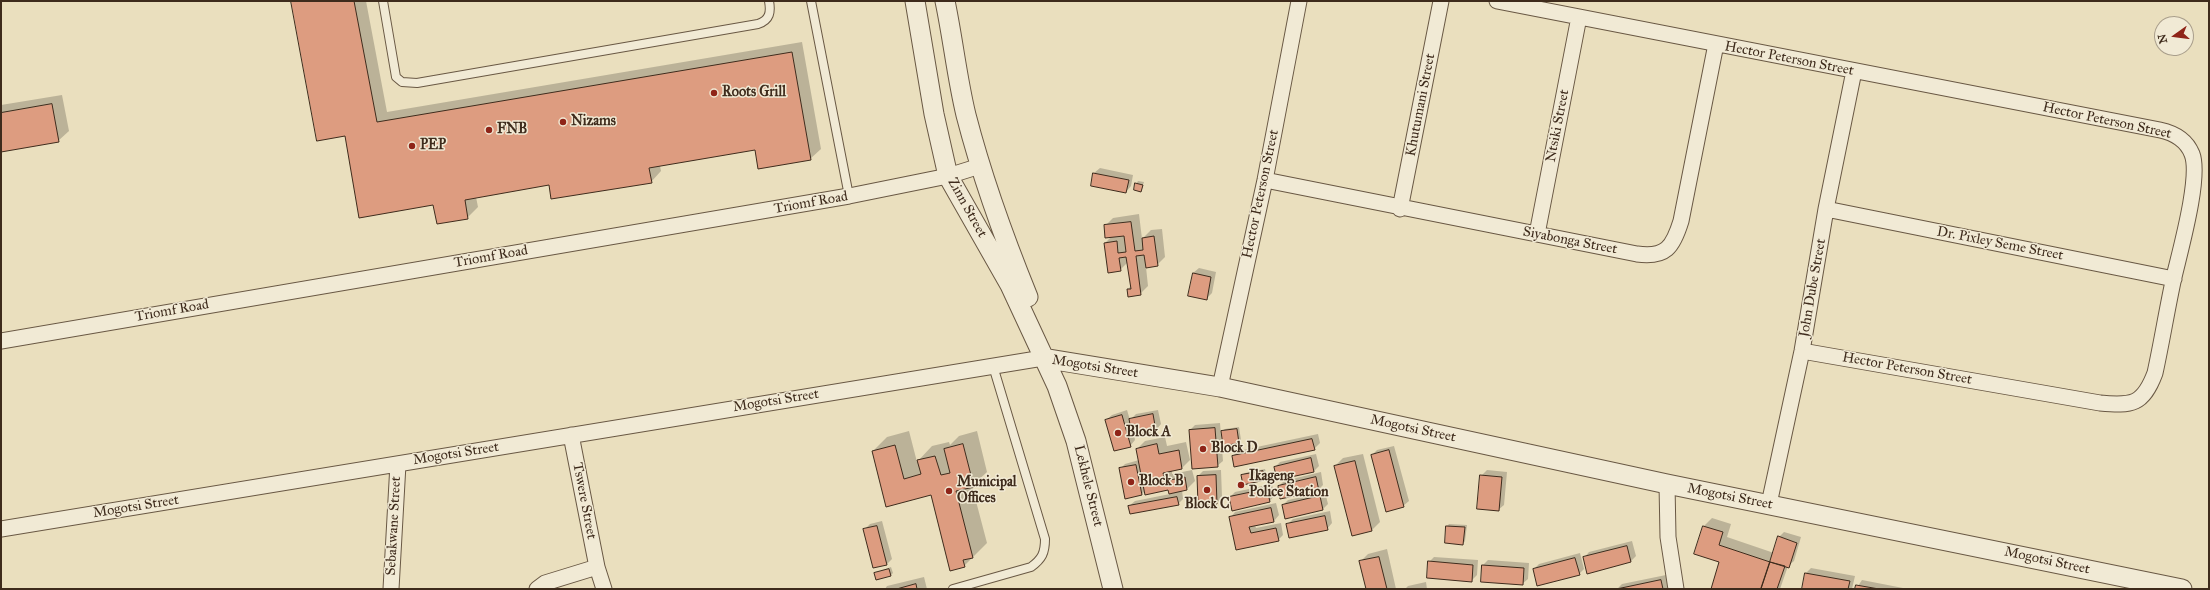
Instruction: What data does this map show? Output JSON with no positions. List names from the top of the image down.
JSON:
{
  "streets": {
    "street": [
      "Hector Peterson Street",
      "Khutumani Street",
      "Ntsiki Street",
      "Triomf Road",
      "Zinn Street",
      "Siyabonga Street",
      "Dr. Pixley Seme Street",
      "John Dube Street",
      "Mogotsi Street",
      "Lekhele Street",
      "Tswere Street",
      "Sebakwane Street"
    ]
  },
  "crossings": [
    ["Hector Peterson Street", "Ntsiki Street"],
    ["Hector Peterson Street", "Siyabonga Street"],
    ["Hector Peterson Street", "Dr. Pixley Seme Street"],
    ["Hector Peterson Street", "John Dube Street"],
    ["Hector Peterson Street", "Mogotsi Street"],
    ["Khutumani Street", "Siyabonga Street"],
    ["Ntsiki Street", "Siyabonga Street"],
    ["Triomf Road", "Zinn Street"],
    ["Zinn Street", "Mogotsi Street"],
    ["Zinn Street", "Lekhele Street"],
    ["Dr. Pixley Seme Street", "John Dube Street"],
    ["John Dube Street", "Mogotsi Street"],
    ["Mogotsi Street", "Lekhele Street"],
    ["Mogotsi Street", "Tswere Street"],
    ["Mogotsi Street", "Sebakwane Street"]
  ],
  "places": [
    "Roots Grill",
    "Nizams",
    "FNB",
    "PEP",
    "Block A",
    "Block D",
    "Block B",
    "Ikageng Police Station",
    "Block C",
    "Municipal Offices"
  ],
  "north": "left"
}
